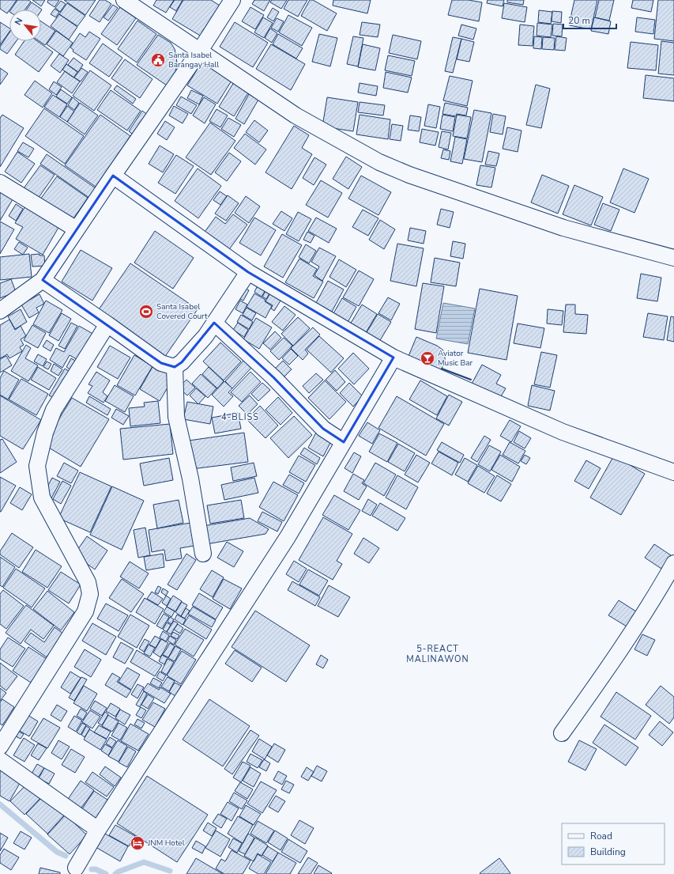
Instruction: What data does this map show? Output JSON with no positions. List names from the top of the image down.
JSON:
{
  "districts": ["4-BLISS", "5-REACT MALINAWON"],
  "places": {
    "public building": ["Santa Isabel Barangay Hall"],
    "sports": ["Santa Isabel Covered Court"],
    "bar": ["Aviator Music Bar"],
    "hotel": ["JNM Hotel"]
  },
  "legend": ["Road", "Building"],
  "scale_bar": "20 m",
  "north": "top left"
}
